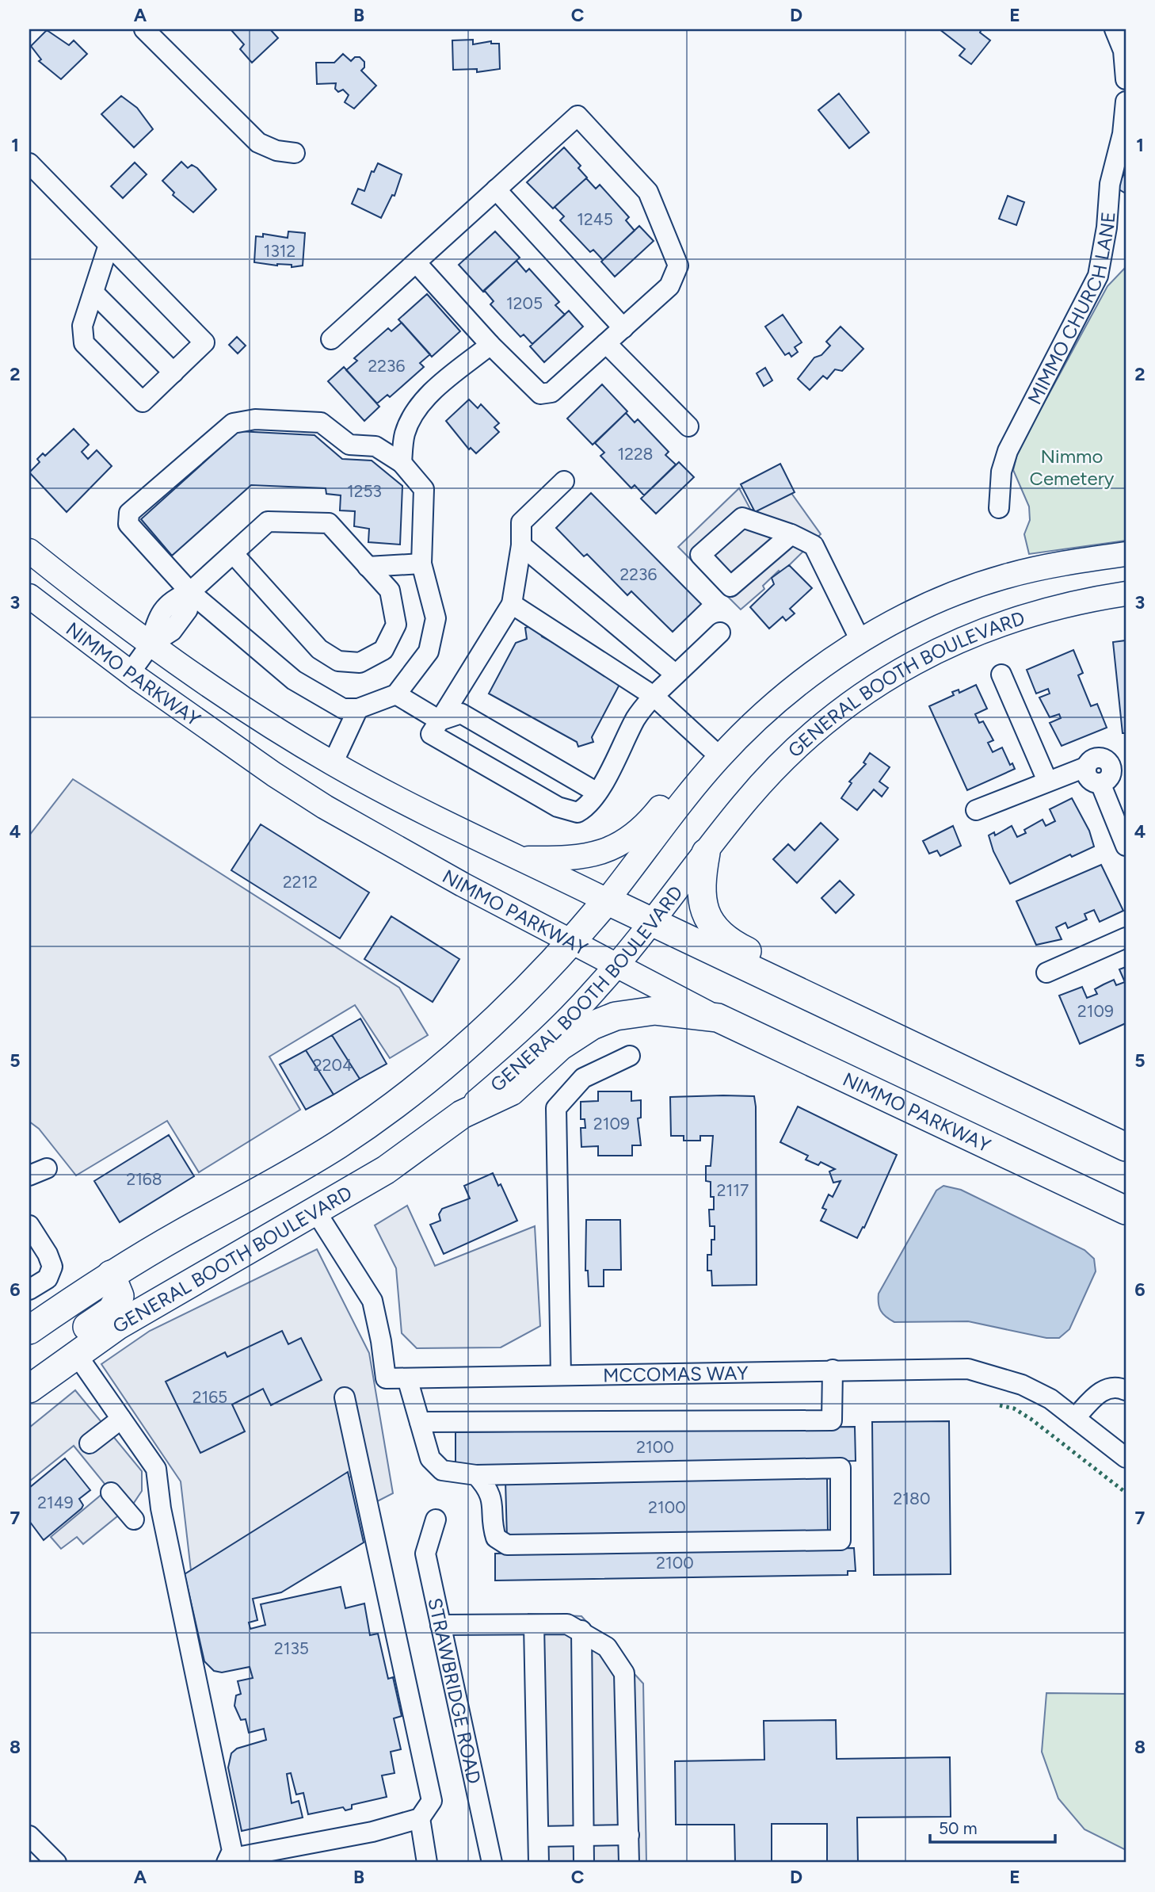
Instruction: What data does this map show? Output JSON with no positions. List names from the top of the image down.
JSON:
{
  "streets": {
    "highway": ["NIMMO PARKWAY", "GENERAL BOOTH BOULEVARD"],
    "street": ["MIMMO CHURCH LANE", "MCCOMAS WAY", "STRAWBRIDGE ROAD"]
  },
  "crossings": [
    ["NIMMO PARKWAY", "GENERAL BOOTH BOULEVARD"],
    ["GENERAL BOOTH BOULEVARD", "MCCOMAS WAY"]
  ],
  "parks": ["Nimmo Cemetery"],
  "house_numbers": [
    "1245",
    "1312",
    "1205",
    "2236",
    "1228",
    "1253",
    "2236",
    "2212",
    "2109",
    "2204",
    "2109",
    "2168",
    "2117",
    "2165",
    "2100",
    "2180",
    "2149",
    "2100",
    "2100",
    "2135"
  ],
  "scale_bar": "50 m",
  "grid": {
    "columns": [
      "A",
      "B",
      "C",
      "D",
      "E"
    ],
    "rows": [
      "1",
      "2",
      "3",
      "4",
      "5",
      "6",
      "7",
      "8"
    ]
  }
}
